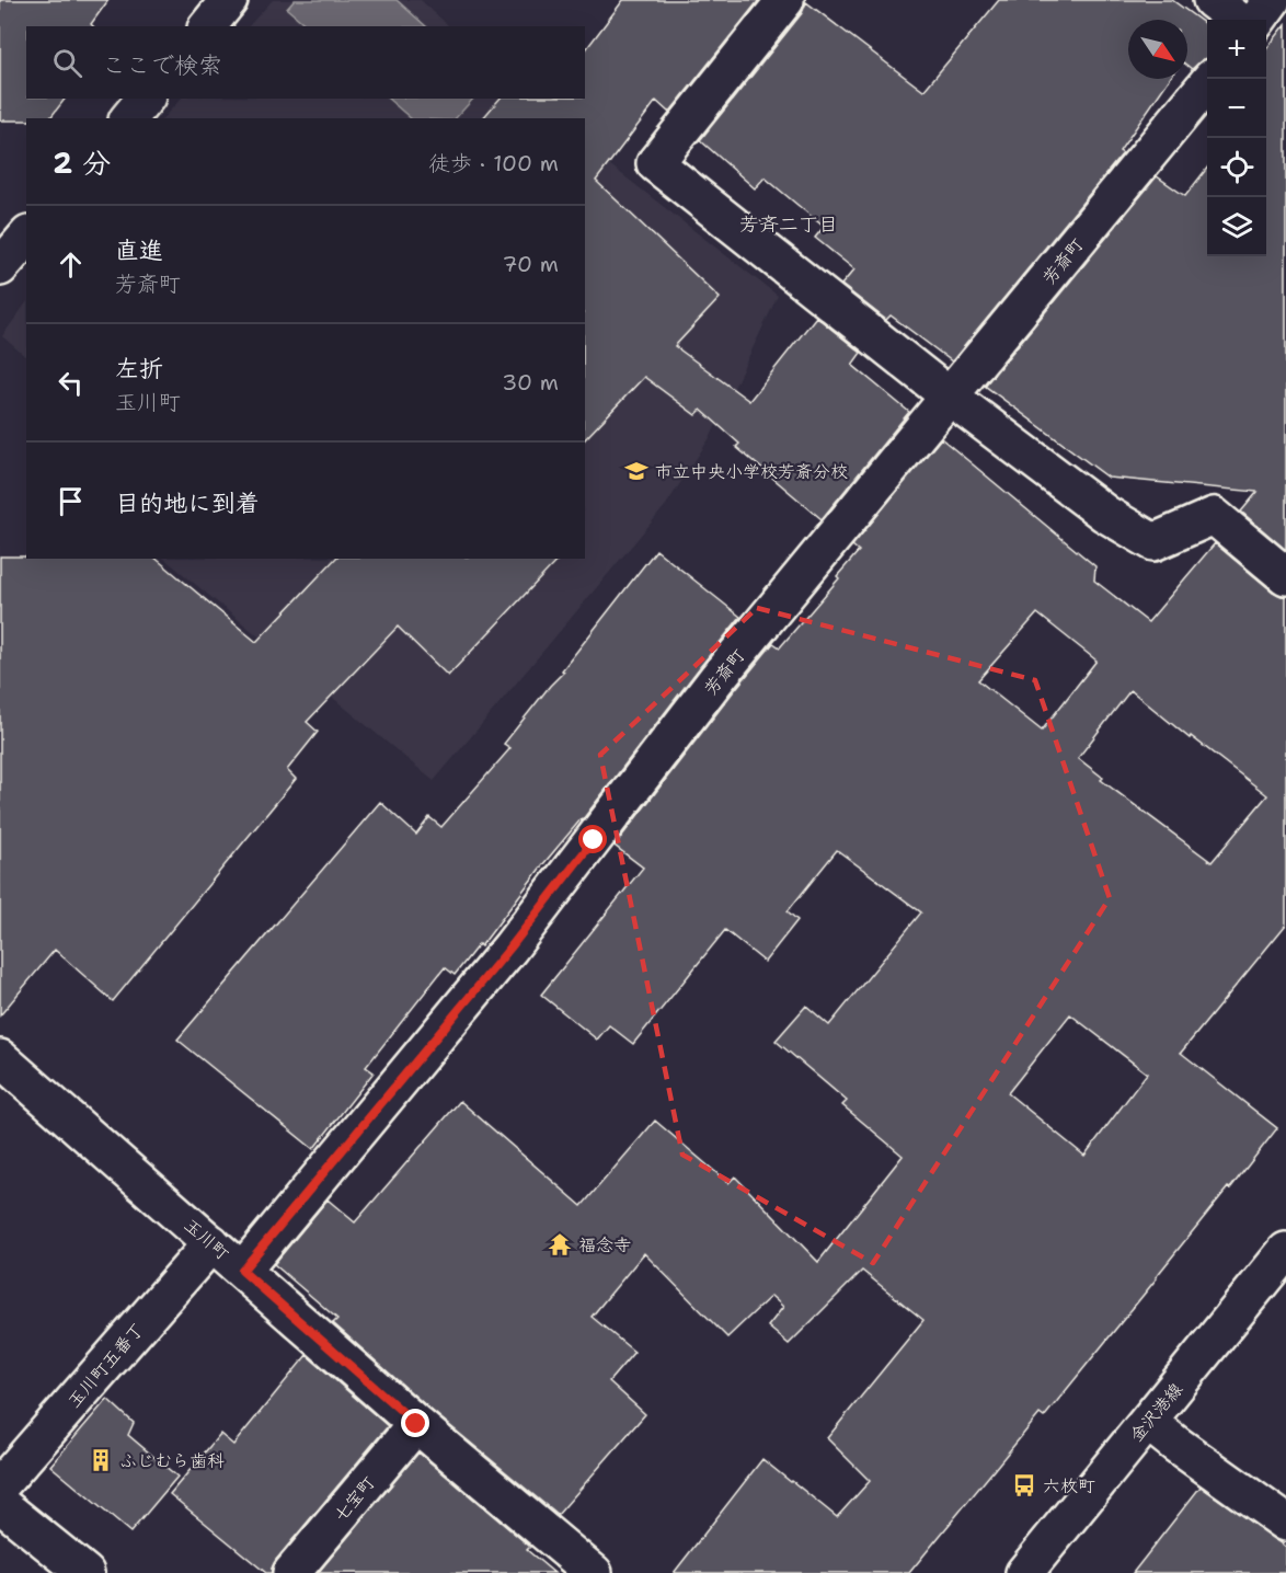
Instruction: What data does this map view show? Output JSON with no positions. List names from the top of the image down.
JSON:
{
  "streets": {
    "street": [
      "芳斎町",
      "玉川町",
      "玉川町五番丁",
      "金沢港線",
      "七宝町"
    ]
  },
  "crossings": [
    ["芳斎町", "玉川町"],
    ["玉川町", "玉川町五番丁"],
    ["玉川町", "七宝町"]
  ],
  "districts": ["芳斉二丁目"],
  "places": {
    "school or university": ["市立中央小学校芳斎分校"],
    "temple": ["福念寺"],
    "building": ["ふじむら歯科"],
    "bus stop": ["六枚町"]
  },
  "north": "bottom right",
  "page": {
    "map_buttons": ["+", "−"],
    "search": "ここで検索",
    "heading": ["2 分", "徒歩 · 100 m"],
    "list": [
      ["直進", "芳斎町", "70 m"],
      ["左折", "玉川町", "30 m"],
      "目的地に到着"
    ]
  }
}
